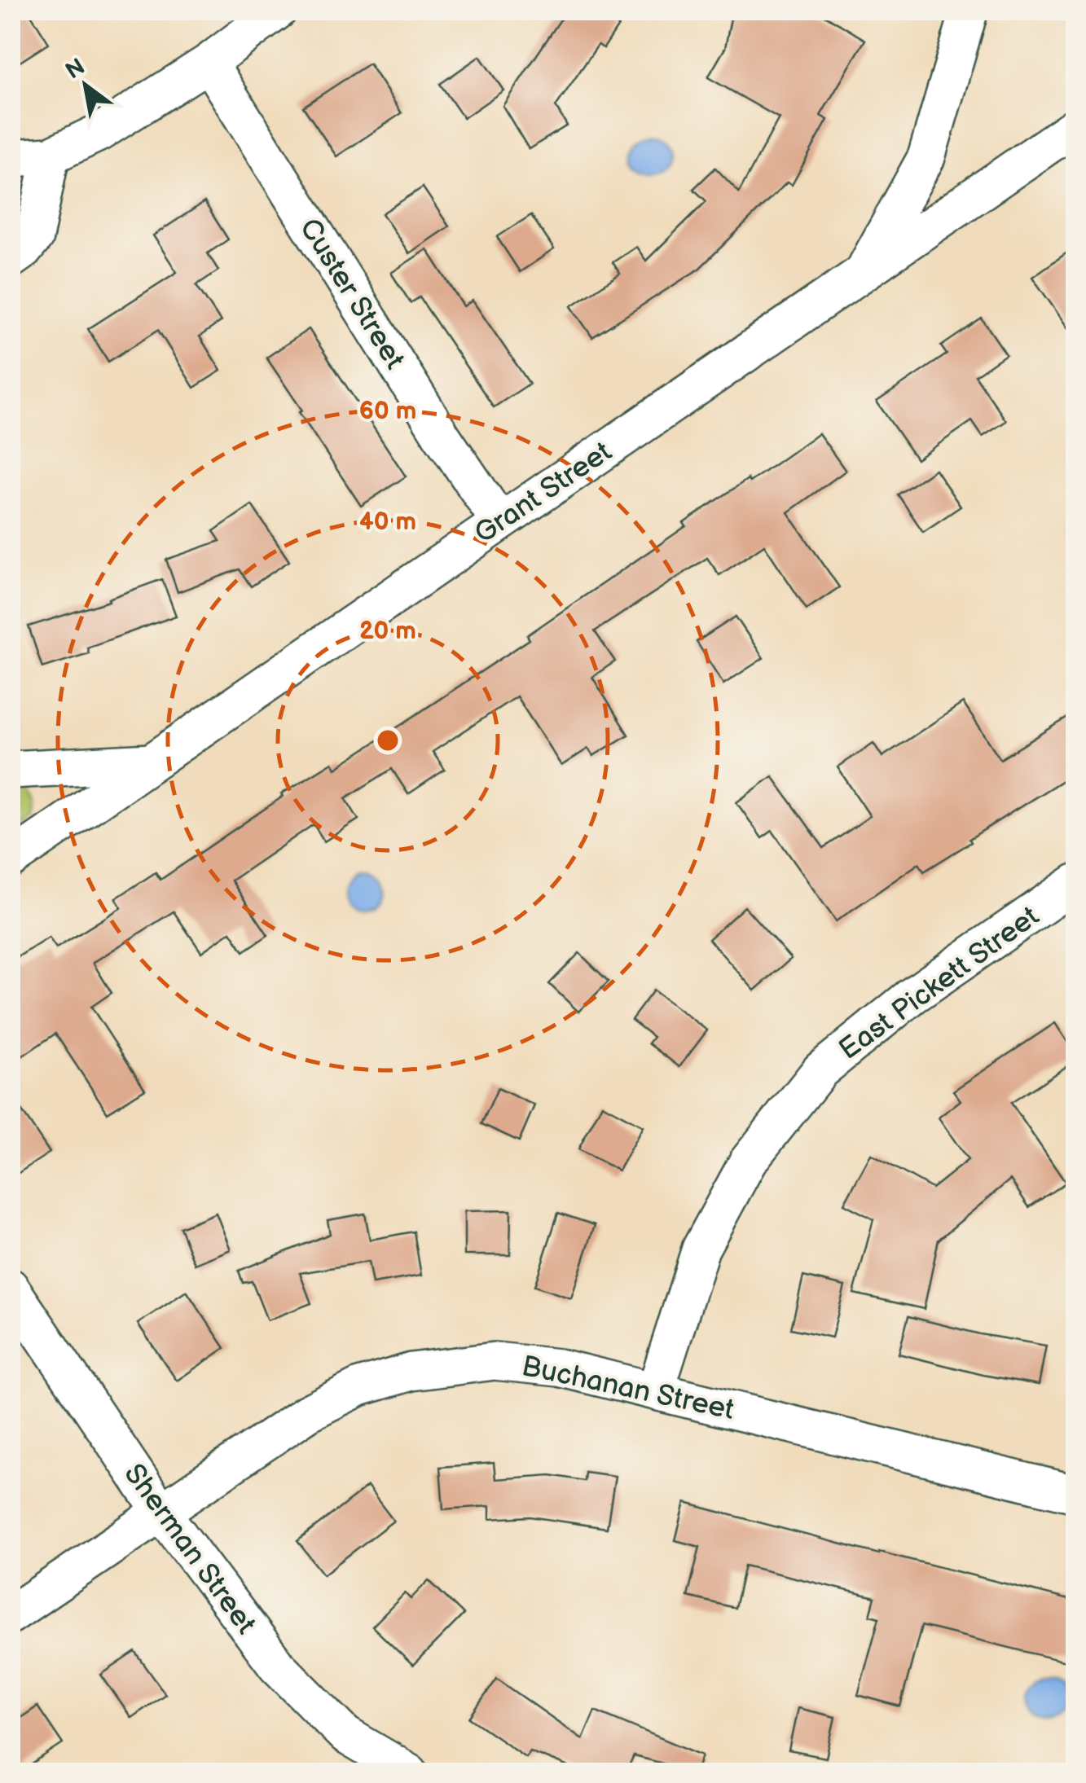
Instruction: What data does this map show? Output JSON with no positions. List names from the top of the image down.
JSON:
{
  "streets": {
    "street": [
      "Custer Street",
      "Grant Street",
      "East Pickett Street",
      "Buchanan Street",
      "Sherman Street"
    ]
  },
  "crossings": [
    ["Custer Street", "Grant Street"],
    ["East Pickett Street", "Buchanan Street"],
    ["Buchanan Street", "Sherman Street"]
  ],
  "north": "top left",
  "rings": ["60 m", "40 m", "20 m"]
}
